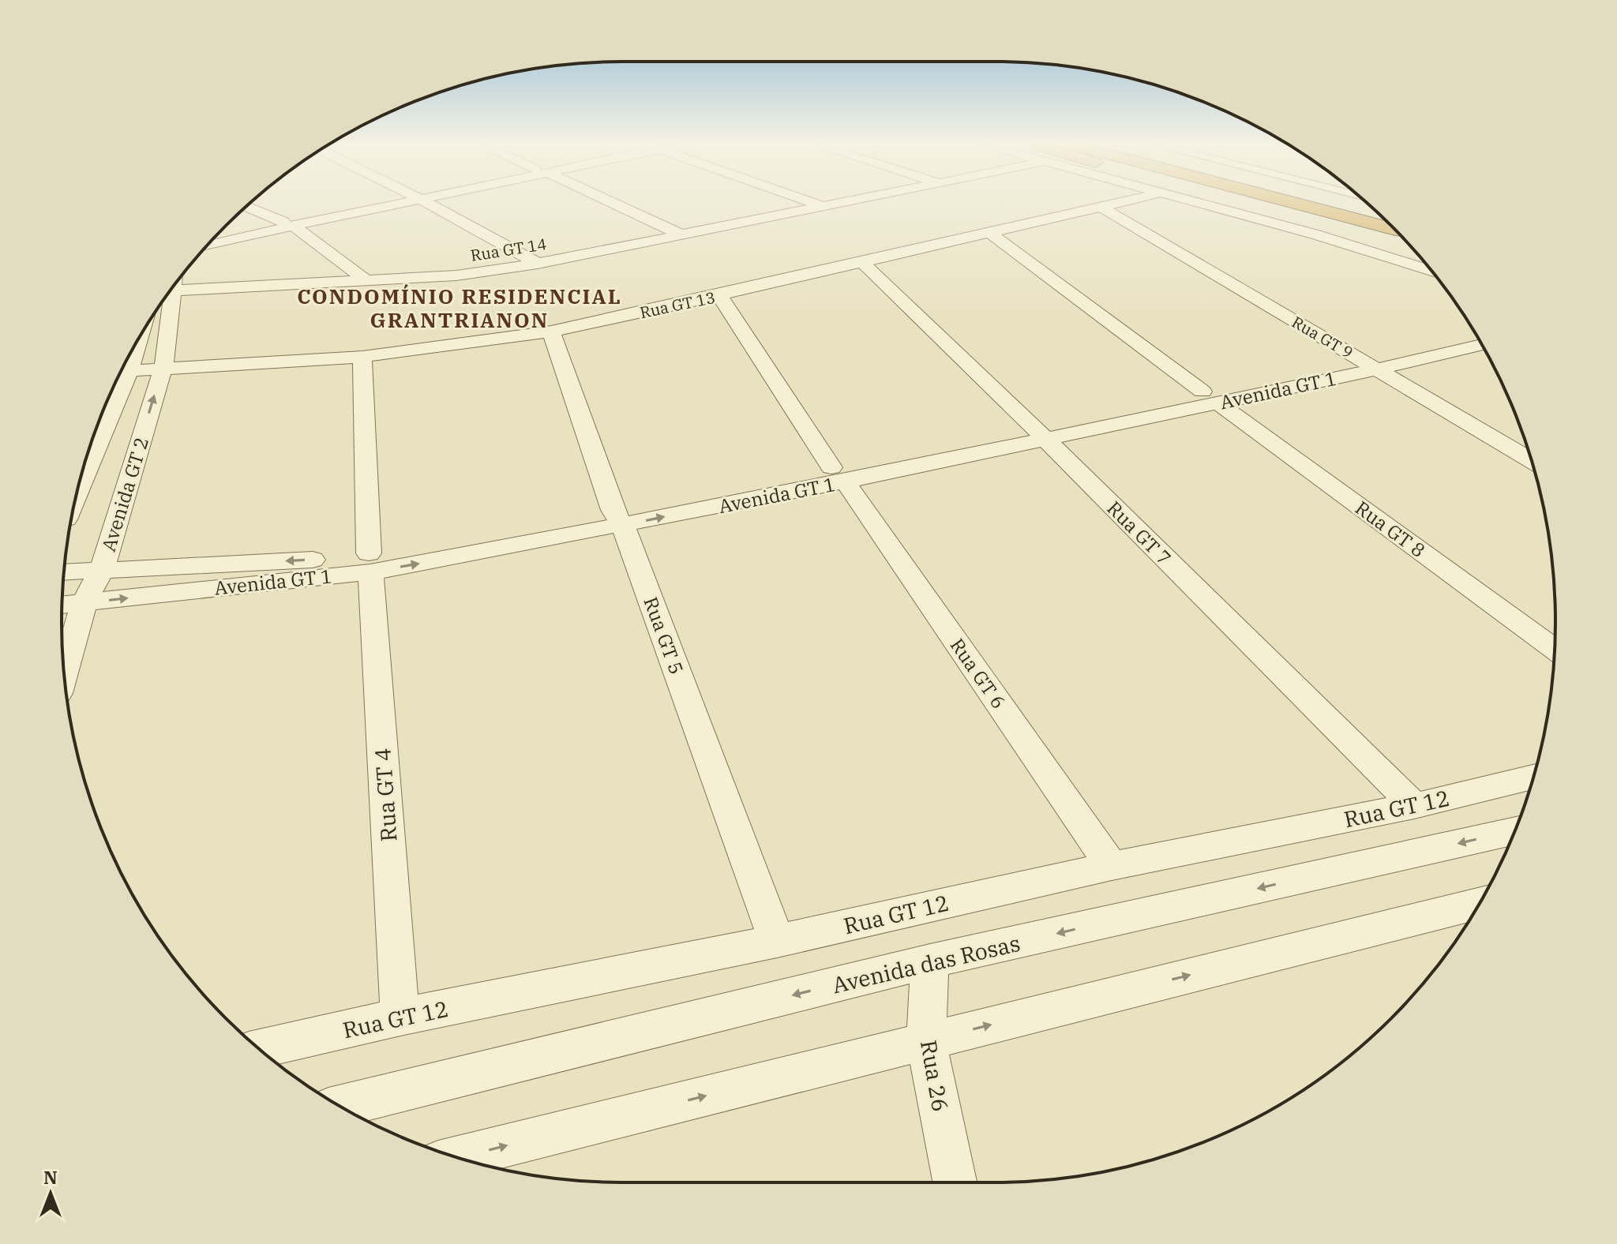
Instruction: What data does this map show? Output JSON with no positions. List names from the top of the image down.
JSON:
{
  "streets": {
    "street": [
      "Rua GT 14",
      "Rua GT 13",
      "Rua GT 9",
      "Avenida GT 1",
      "Avenida GT 2",
      "Rua GT 8",
      "Rua GT 7",
      "Rua GT 5",
      "Rua GT 6",
      "Rua GT 4",
      "Rua GT 12",
      "Avenida das Rosas",
      "Rua 26"
    ]
  },
  "crossings": [
    ["Rua GT 13", "Rua GT 9"],
    ["Rua GT 13", "Avenida GT 2"],
    ["Rua GT 13", "Rua GT 8"],
    ["Rua GT 13", "Rua GT 7"],
    ["Rua GT 13", "Rua GT 5"],
    ["Rua GT 13", "Rua GT 6"],
    ["Rua GT 13", "Rua GT 4"],
    ["Rua GT 9", "Avenida GT 1"],
    ["Avenida GT 1", "Avenida GT 2"],
    ["Avenida GT 1", "Rua GT 8"],
    ["Avenida GT 1", "Rua GT 7"],
    ["Avenida GT 1", "Rua GT 5"],
    ["Avenida GT 1", "Rua GT 6"],
    ["Avenida GT 1", "Rua GT 4"],
    ["Rua GT 7", "Rua GT 12"],
    ["Rua GT 5", "Rua GT 12"],
    ["Rua GT 6", "Rua GT 12"],
    ["Rua GT 4", "Rua GT 12"],
    ["Avenida das Rosas", "Rua 26"]
  ],
  "districts": ["CONDOMÍNIO RESIDENCIAL GRANTRIANON"],
  "north": "top"
}
